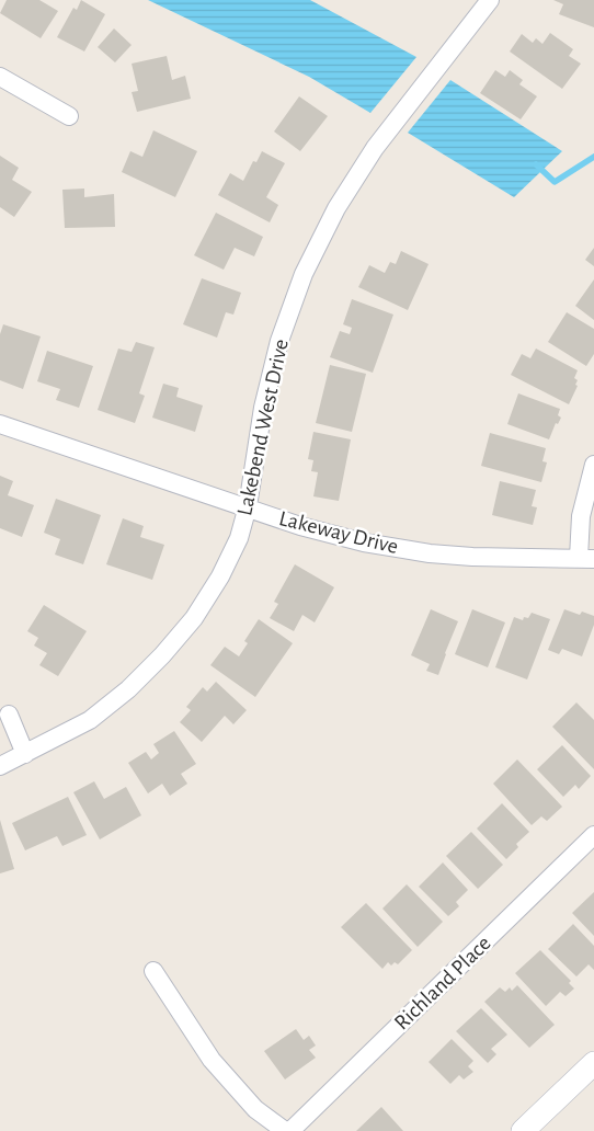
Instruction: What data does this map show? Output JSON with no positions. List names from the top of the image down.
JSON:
{
  "streets": {
    "street": ["Lakebend West Drive", "Lakeway Drive", "Richland Place"]
  },
  "crossings": [
    ["Lakebend West Drive", "Lakeway Drive"]
  ]
}
